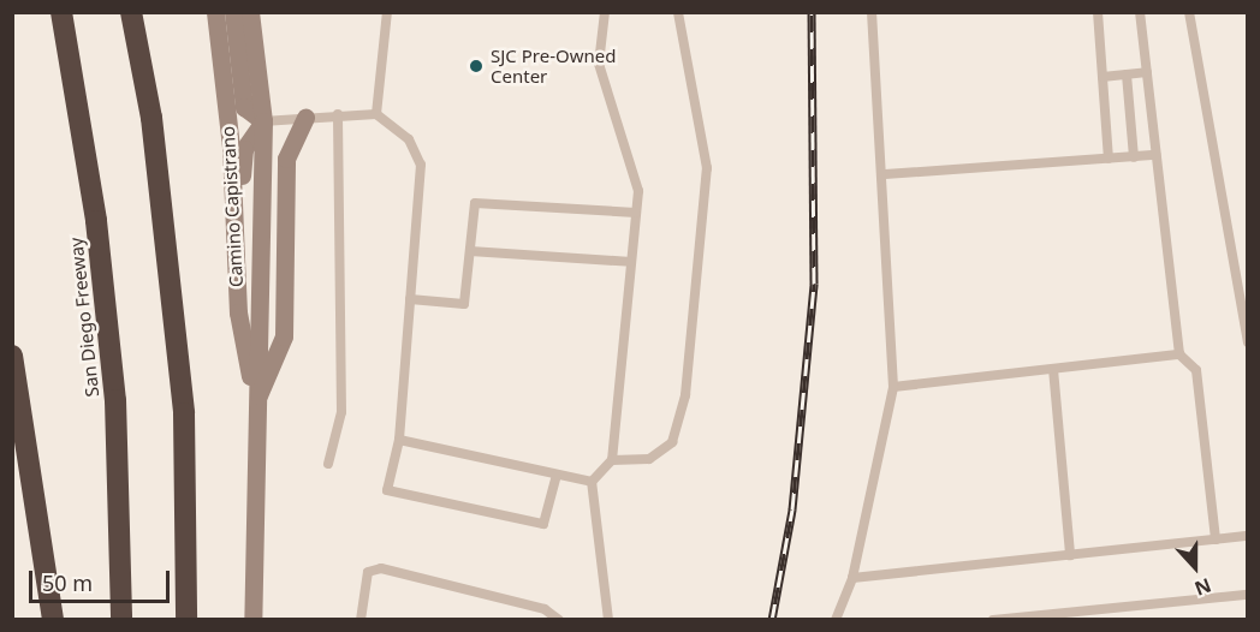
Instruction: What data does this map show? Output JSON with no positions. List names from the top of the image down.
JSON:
{
  "streets": {
    "highway": ["San Diego Freeway"],
    "main road": ["Camino Capistrano"]
  },
  "places": ["SJC Pre-Owned Center"],
  "scale_bar": "50 m",
  "north": "bottom"
}
